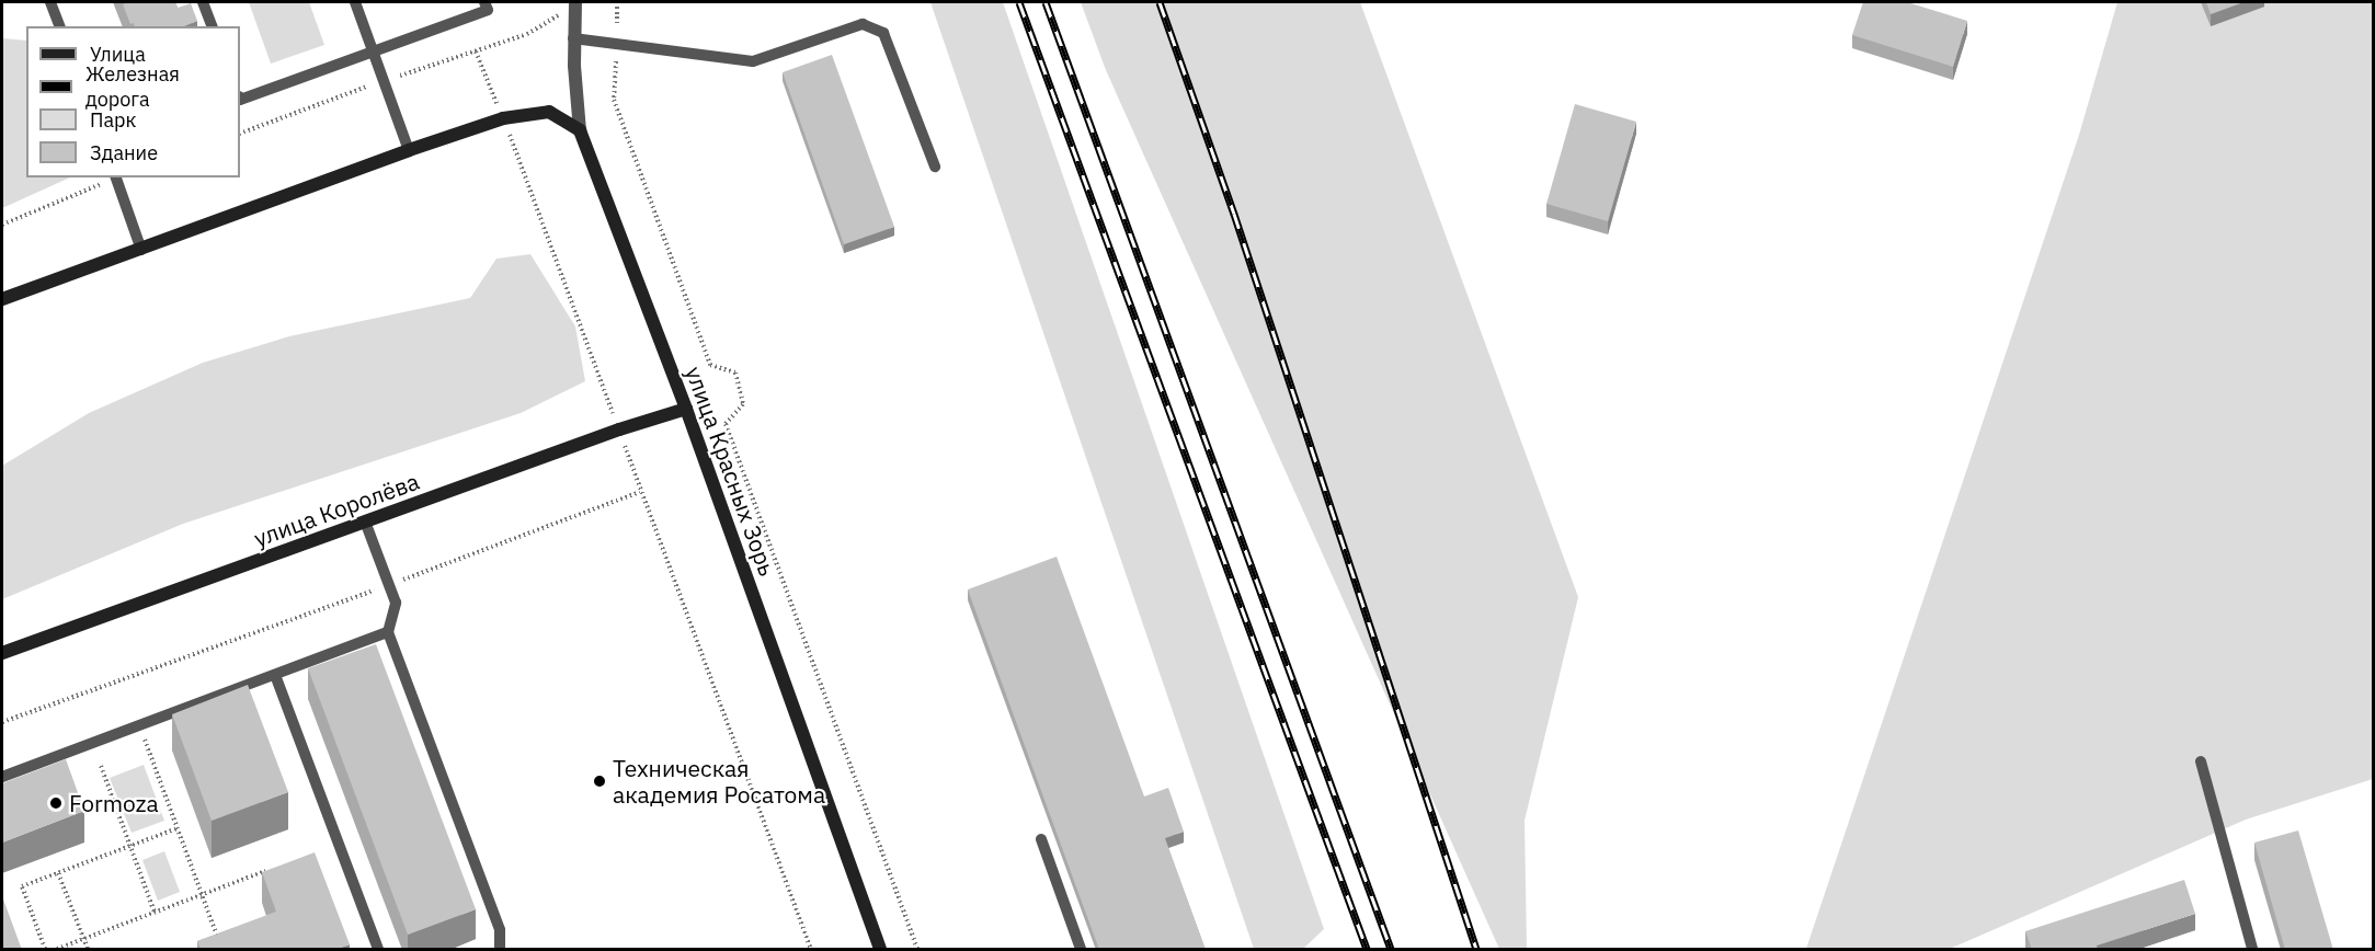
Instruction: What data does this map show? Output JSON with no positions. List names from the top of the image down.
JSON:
{
  "streets": {
    "street": ["улица Красных Зорь", "улица Королёва"]
  },
  "crossings": [
    ["улица Красных Зорь", "улица Королёва"]
  ],
  "places": ["Техническая академия Росатома", "Formoza"],
  "legend": [
    "Улица",
    "Железная дорога",
    "Парк",
    "Здание"
  ]
}
